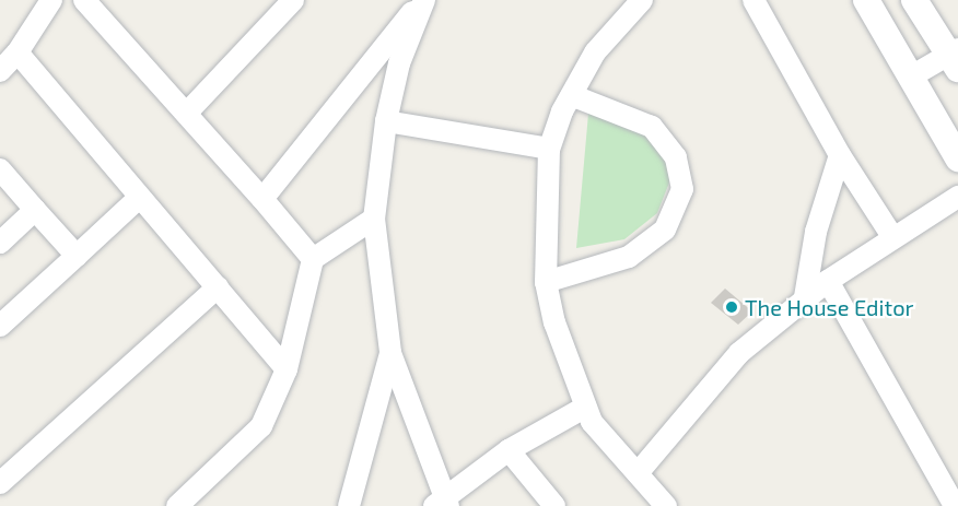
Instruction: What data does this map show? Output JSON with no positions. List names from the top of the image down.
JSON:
{
  "places": ["The House Editor"]
}
